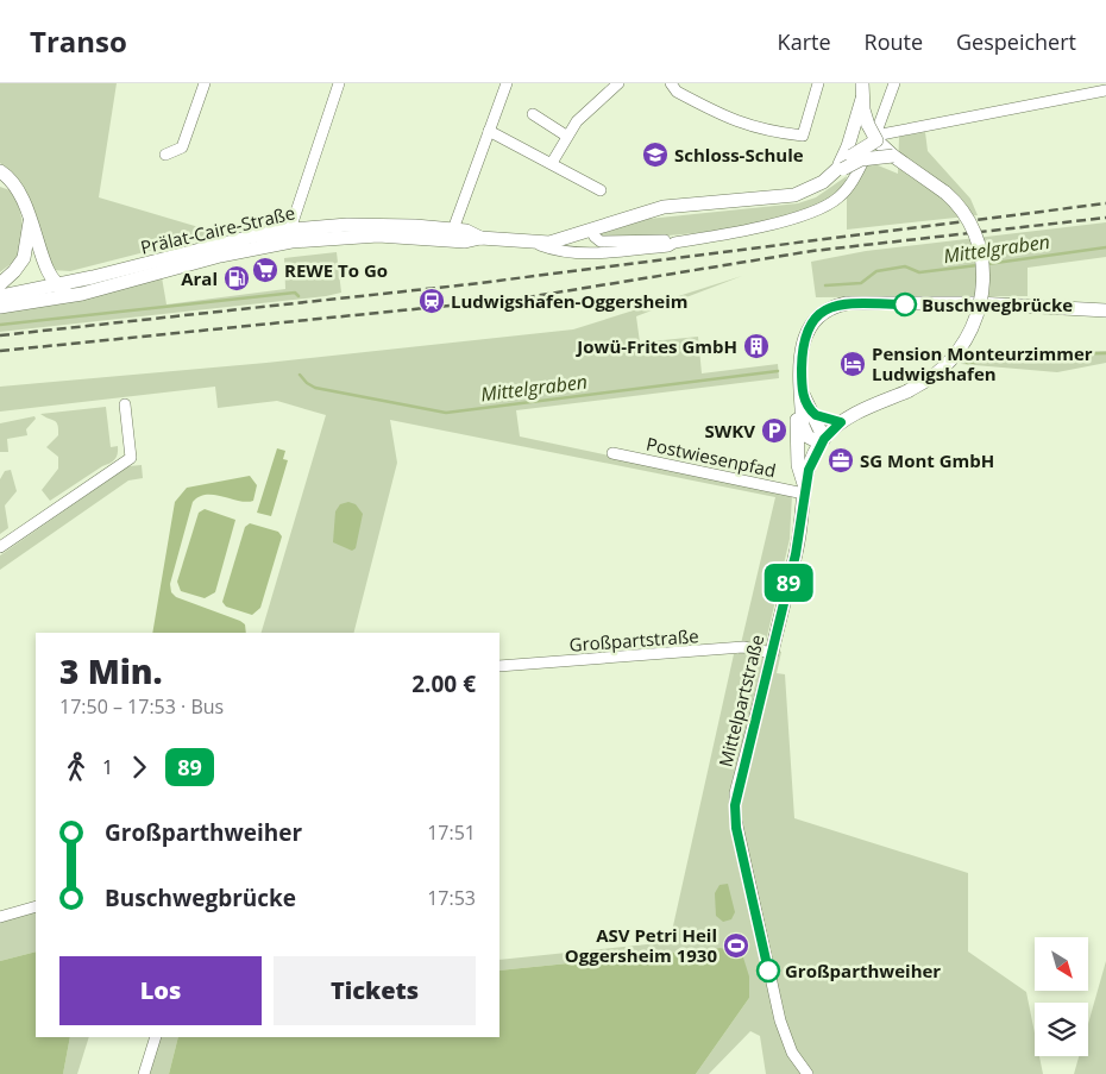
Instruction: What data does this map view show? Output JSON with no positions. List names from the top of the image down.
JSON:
{
  "streets": {
    "street": [
      "Prälat-Caire-Straße",
      "Postwiesenpfad",
      "Großpartstraße",
      "Mittelpartstraße"
    ]
  },
  "crossings": [
    ["Postwiesenpfad", "Mittelpartstraße"],
    ["Großpartstraße", "Mittelpartstraße"]
  ],
  "water": ["Mittelgraben"],
  "places": {
    "school or university": ["Schloss-Schule"],
    "supermarket": ["REWE To Go"],
    "fuel station": ["Aral"],
    "station": ["Ludwigshafen-Oggersheim"],
    "other": ["Buschwegbrücke", "Großparthweiher"],
    "building": ["Jowü-Frites GmbH"],
    "hotel": ["Pension Monteurzimmer Ludwigshafen"],
    "parking": ["SWKV"],
    "office": ["SG Mont GmbH"],
    "sports": ["ASV Petri Heil Oggersheim 1930"]
  },
  "lines": ["bus line 89"],
  "north": "bottom right",
  "page": {
    "header": "Transo",
    "nav": ["Karte", "Route", "Gespeichert"],
    "on_map": "89",
    "heading": ["3 Min.", "17:50 – 17:53 · Bus", "2.00 €"],
    "legs": ["1", "89"],
    "list": [
      {
        "name": "Großparthweiher",
        "value": "17:51"
      },
      {
        "name": "Buschwegbrücke",
        "value": "17:53"
      }
    ],
    "buttons": ["Los", "Tickets"]
  }
}
